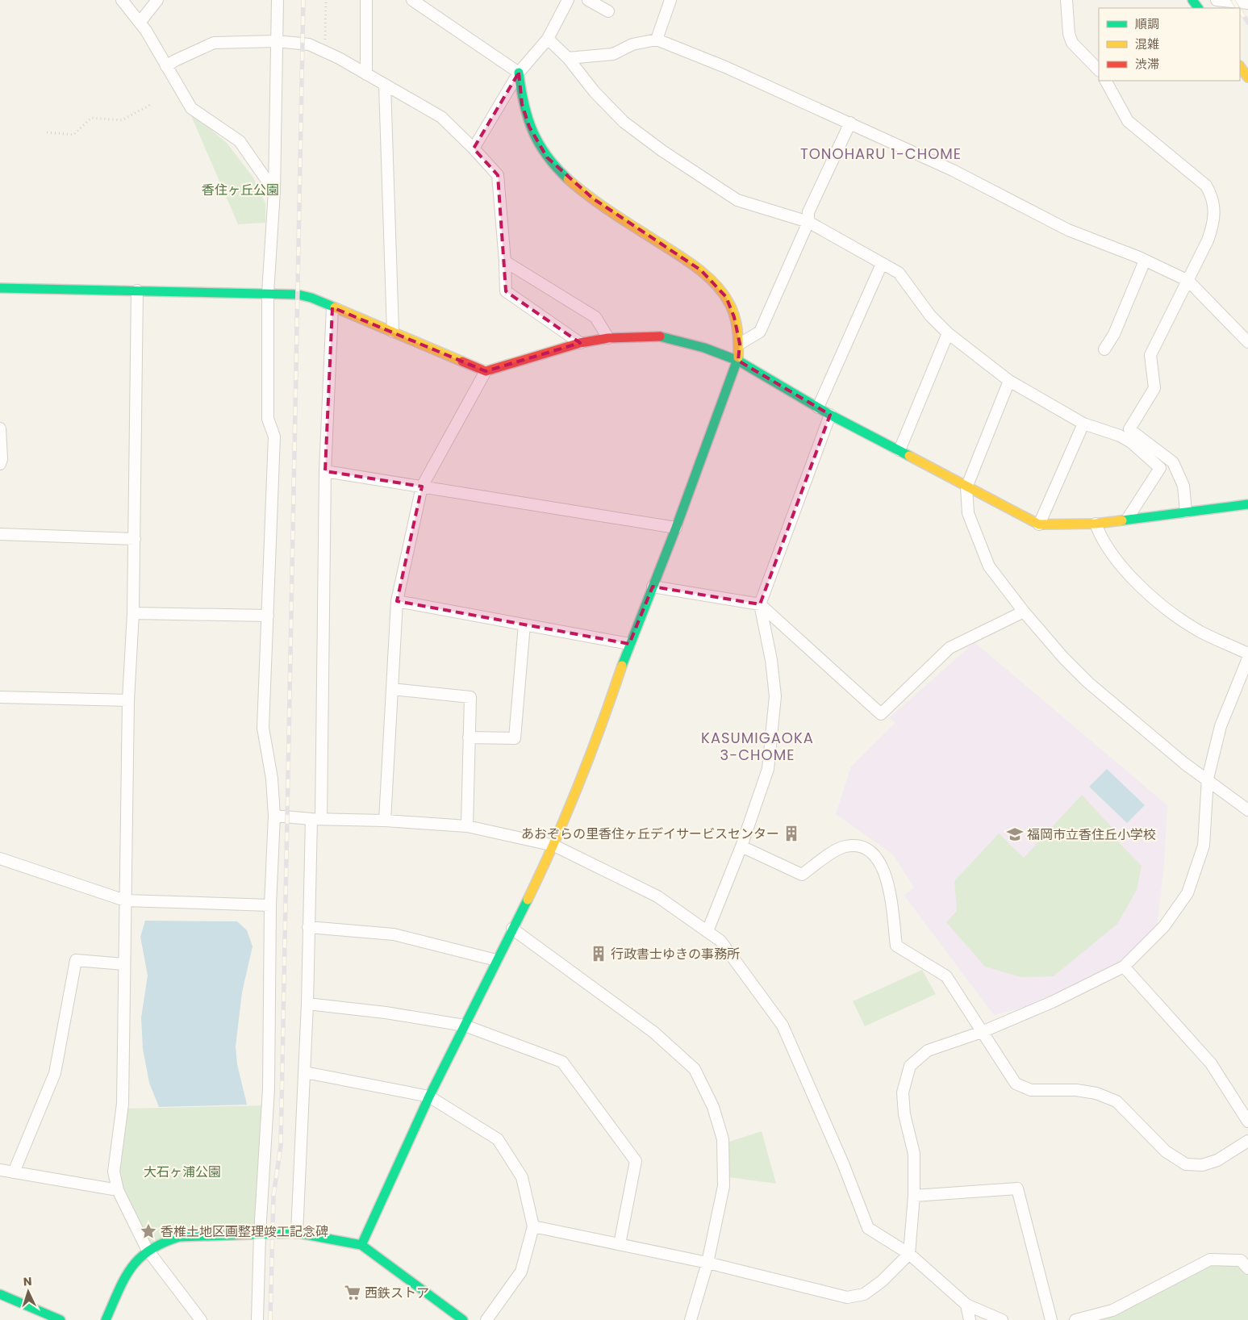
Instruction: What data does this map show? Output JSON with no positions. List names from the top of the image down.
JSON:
{
  "districts": ["TONOHARU 1-CHOME", "KASUMIGAOKA 3-CHOME"],
  "parks": ["香住ヶ丘公園", "大石ヶ浦公園"],
  "places": {
    "building": ["あおぞらの里香住ヶ丘デイサービスセンター", "行政書士ゆきの事務所"],
    "school or university": ["福岡市立香住丘小学校"],
    "place": ["香椎土地区画整理竣工記念碑"],
    "supermarket": ["西鉄ストア"]
  },
  "legend": ["順調", "混雑", "渋滞"],
  "north": "top"
}
